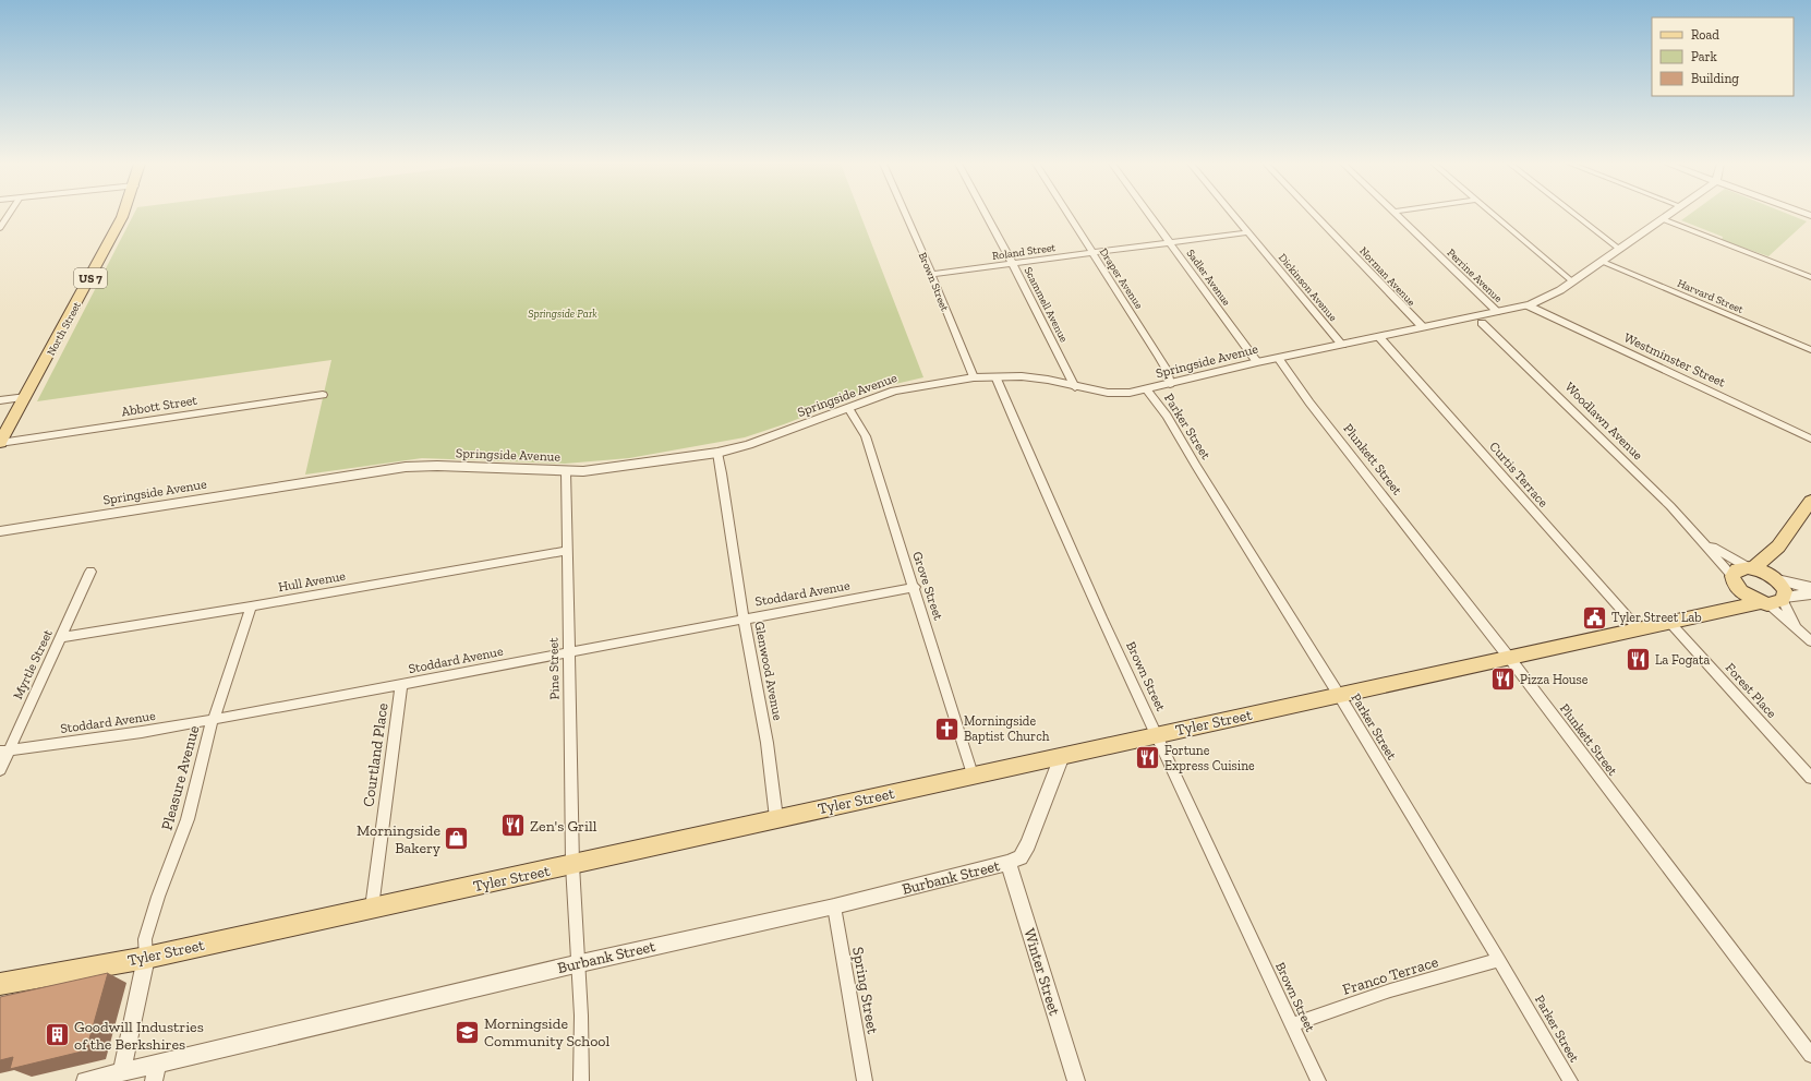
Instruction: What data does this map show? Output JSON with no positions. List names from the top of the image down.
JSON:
{
  "streets": {
    "main road": ["US 7", "North Street", "Tyler Street"],
    "street": [
      "Roland Street",
      "Perrine Avenue",
      "Norman Avenue",
      "Sadler Avenue",
      "Draper Avenue",
      "Brown Street",
      "Dickinson Avenue",
      "Harvard Street",
      "Scammell Avenue",
      "Westminster Street",
      "Springside Avenue",
      "Abbott Street",
      "Woodlawn Avenue",
      "Parker Street",
      "Plunkett Street",
      "Curtis Terrace",
      "Hull Avenue",
      "Grove Street",
      "Stoddard Avenue",
      "Myrtle Street",
      "Pine Street",
      "Glenwood Avenue",
      "Forest Place",
      "Courtland Place",
      "Pleasure Avenue",
      "Burbank Street",
      "Winter Street",
      "Franco Terrace",
      "Spring Street"
    ]
  },
  "crossings": [
    ["Roland Street", "Sadler Avenue"],
    ["Roland Street", "Draper Avenue"],
    ["Roland Street", "Brown Street"],
    ["Roland Street", "Dickinson Avenue"],
    ["Roland Street", "Scammell Avenue"],
    ["Perrine Avenue", "Springside Avenue"],
    ["Norman Avenue", "Springside Avenue"],
    ["Sadler Avenue", "Springside Avenue"],
    ["Draper Avenue", "Springside Avenue"],
    ["Brown Street", "Springside Avenue"],
    ["Brown Street", "Tyler Street"],
    ["Brown Street", "Franco Terrace"],
    ["Dickinson Avenue", "Springside Avenue"],
    ["Harvard Street", "Springside Avenue"],
    ["Scammell Avenue", "Springside Avenue"],
    ["North Street", "Abbott Street"],
    ["Westminster Street", "Springside Avenue"],
    ["Springside Avenue", "Parker Street"],
    ["Springside Avenue", "Plunkett Street"],
    ["Springside Avenue", "Curtis Terrace"],
    ["Springside Avenue", "Grove Street"],
    ["Springside Avenue", "Pine Street"],
    ["Springside Avenue", "Glenwood Avenue"],
    ["Woodlawn Avenue", "Tyler Street"],
    ["Parker Street", "Tyler Street"],
    ["Parker Street", "Franco Terrace"],
    ["Plunkett Street", "Tyler Street"],
    ["Curtis Terrace", "Tyler Street"],
    ["Hull Avenue", "Myrtle Street"],
    ["Hull Avenue", "Pine Street"],
    ["Hull Avenue", "Pleasure Avenue"],
    ["Grove Street", "Stoddard Avenue"],
    ["Grove Street", "Tyler Street"],
    ["Stoddard Avenue", "Myrtle Street"],
    ["Stoddard Avenue", "Pine Street"],
    ["Stoddard Avenue", "Glenwood Avenue"],
    ["Stoddard Avenue", "Courtland Place"],
    ["Stoddard Avenue", "Pleasure Avenue"],
    ["Pine Street", "Tyler Street"],
    ["Pine Street", "Burbank Street"],
    ["Glenwood Avenue", "Tyler Street"],
    ["Forest Place", "Tyler Street"],
    ["Tyler Street", "Courtland Place"],
    ["Tyler Street", "Pleasure Avenue"],
    ["Tyler Street", "Burbank Street"],
    ["Burbank Street", "Winter Street"],
    ["Burbank Street", "Spring Street"]
  ],
  "parks": ["Springside Park"],
  "places": {
    "public building": ["Tyler Street Lab"],
    "restaurant": [
      "La Fogata",
      "Pizza House",
      "Fortune Express Cuisine",
      "Zen's Grill"
    ],
    "church": ["Morningside Baptist Church"],
    "shop": ["Morningside Bakery"],
    "school or university": ["Morningside Community School"],
    "building": ["Goodwill Industries of the Berkshires"]
  },
  "legend": ["Road", "Park", "Building"]
}
